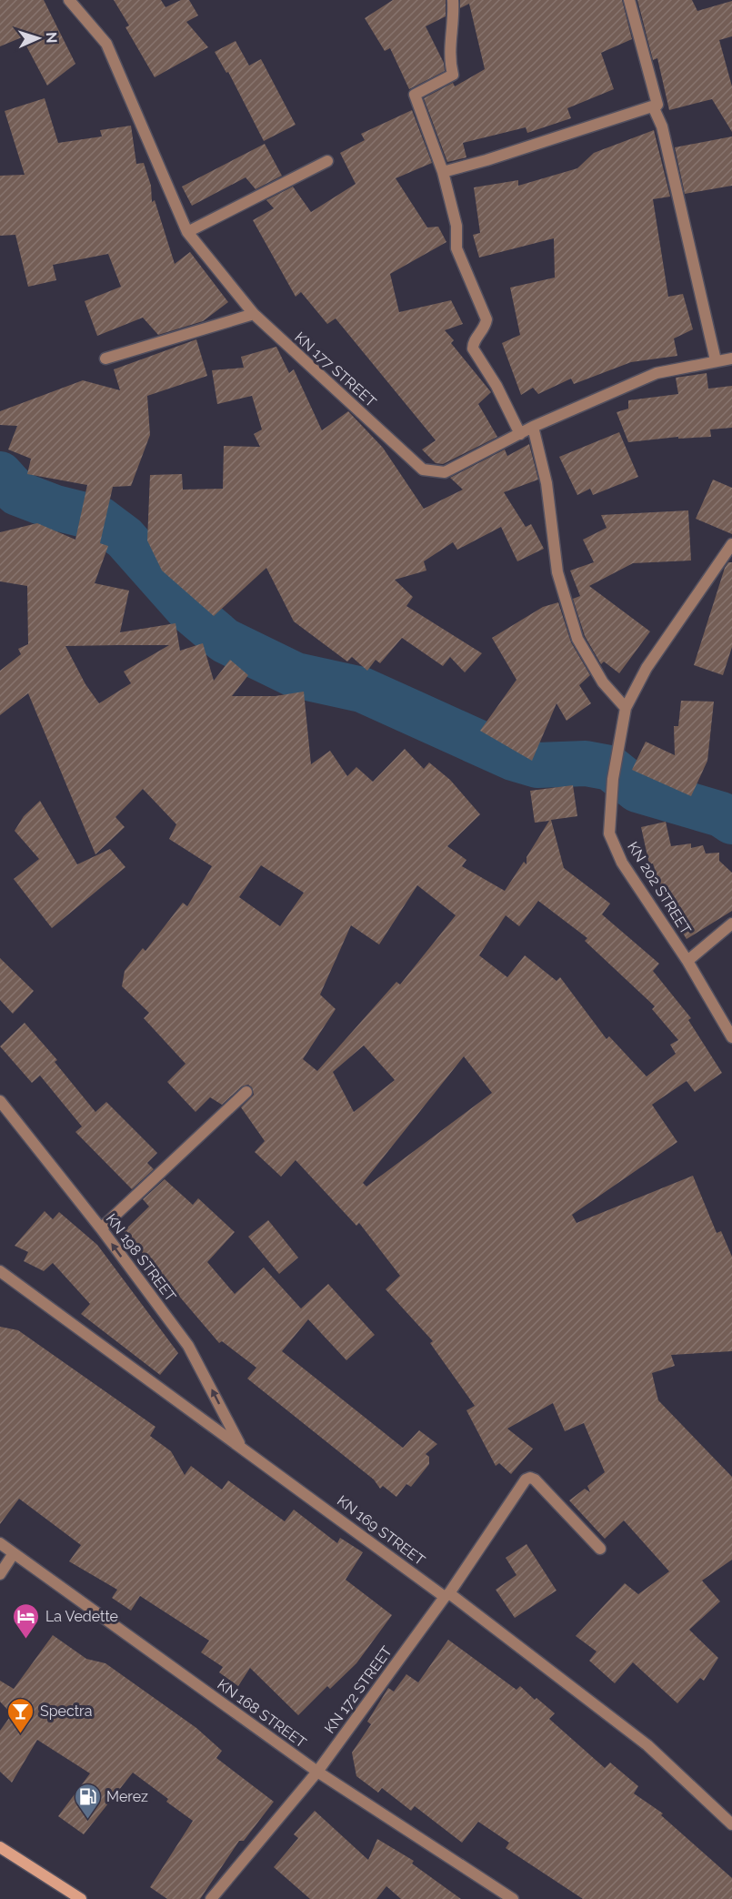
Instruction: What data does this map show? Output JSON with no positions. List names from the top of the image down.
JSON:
{
  "streets": {
    "street": [
      "KN 177 STREET",
      "KN 202 STREET",
      "KN 198 STREET",
      "KN 169 STREET",
      "KN 172 STREET",
      "KN 168 STREET"
    ]
  },
  "crossings": [
    ["KN 198 STREET", "KN 169 STREET"],
    ["KN 169 STREET", "KN 172 STREET"],
    ["KN 172 STREET", "KN 168 STREET"]
  ],
  "one_way": ["KN 198 STREET"],
  "places": {
    "hotel": ["La Vedette"],
    "bar": ["Spectra"],
    "fuel station": ["Merez"]
  },
  "north": "right"
}
